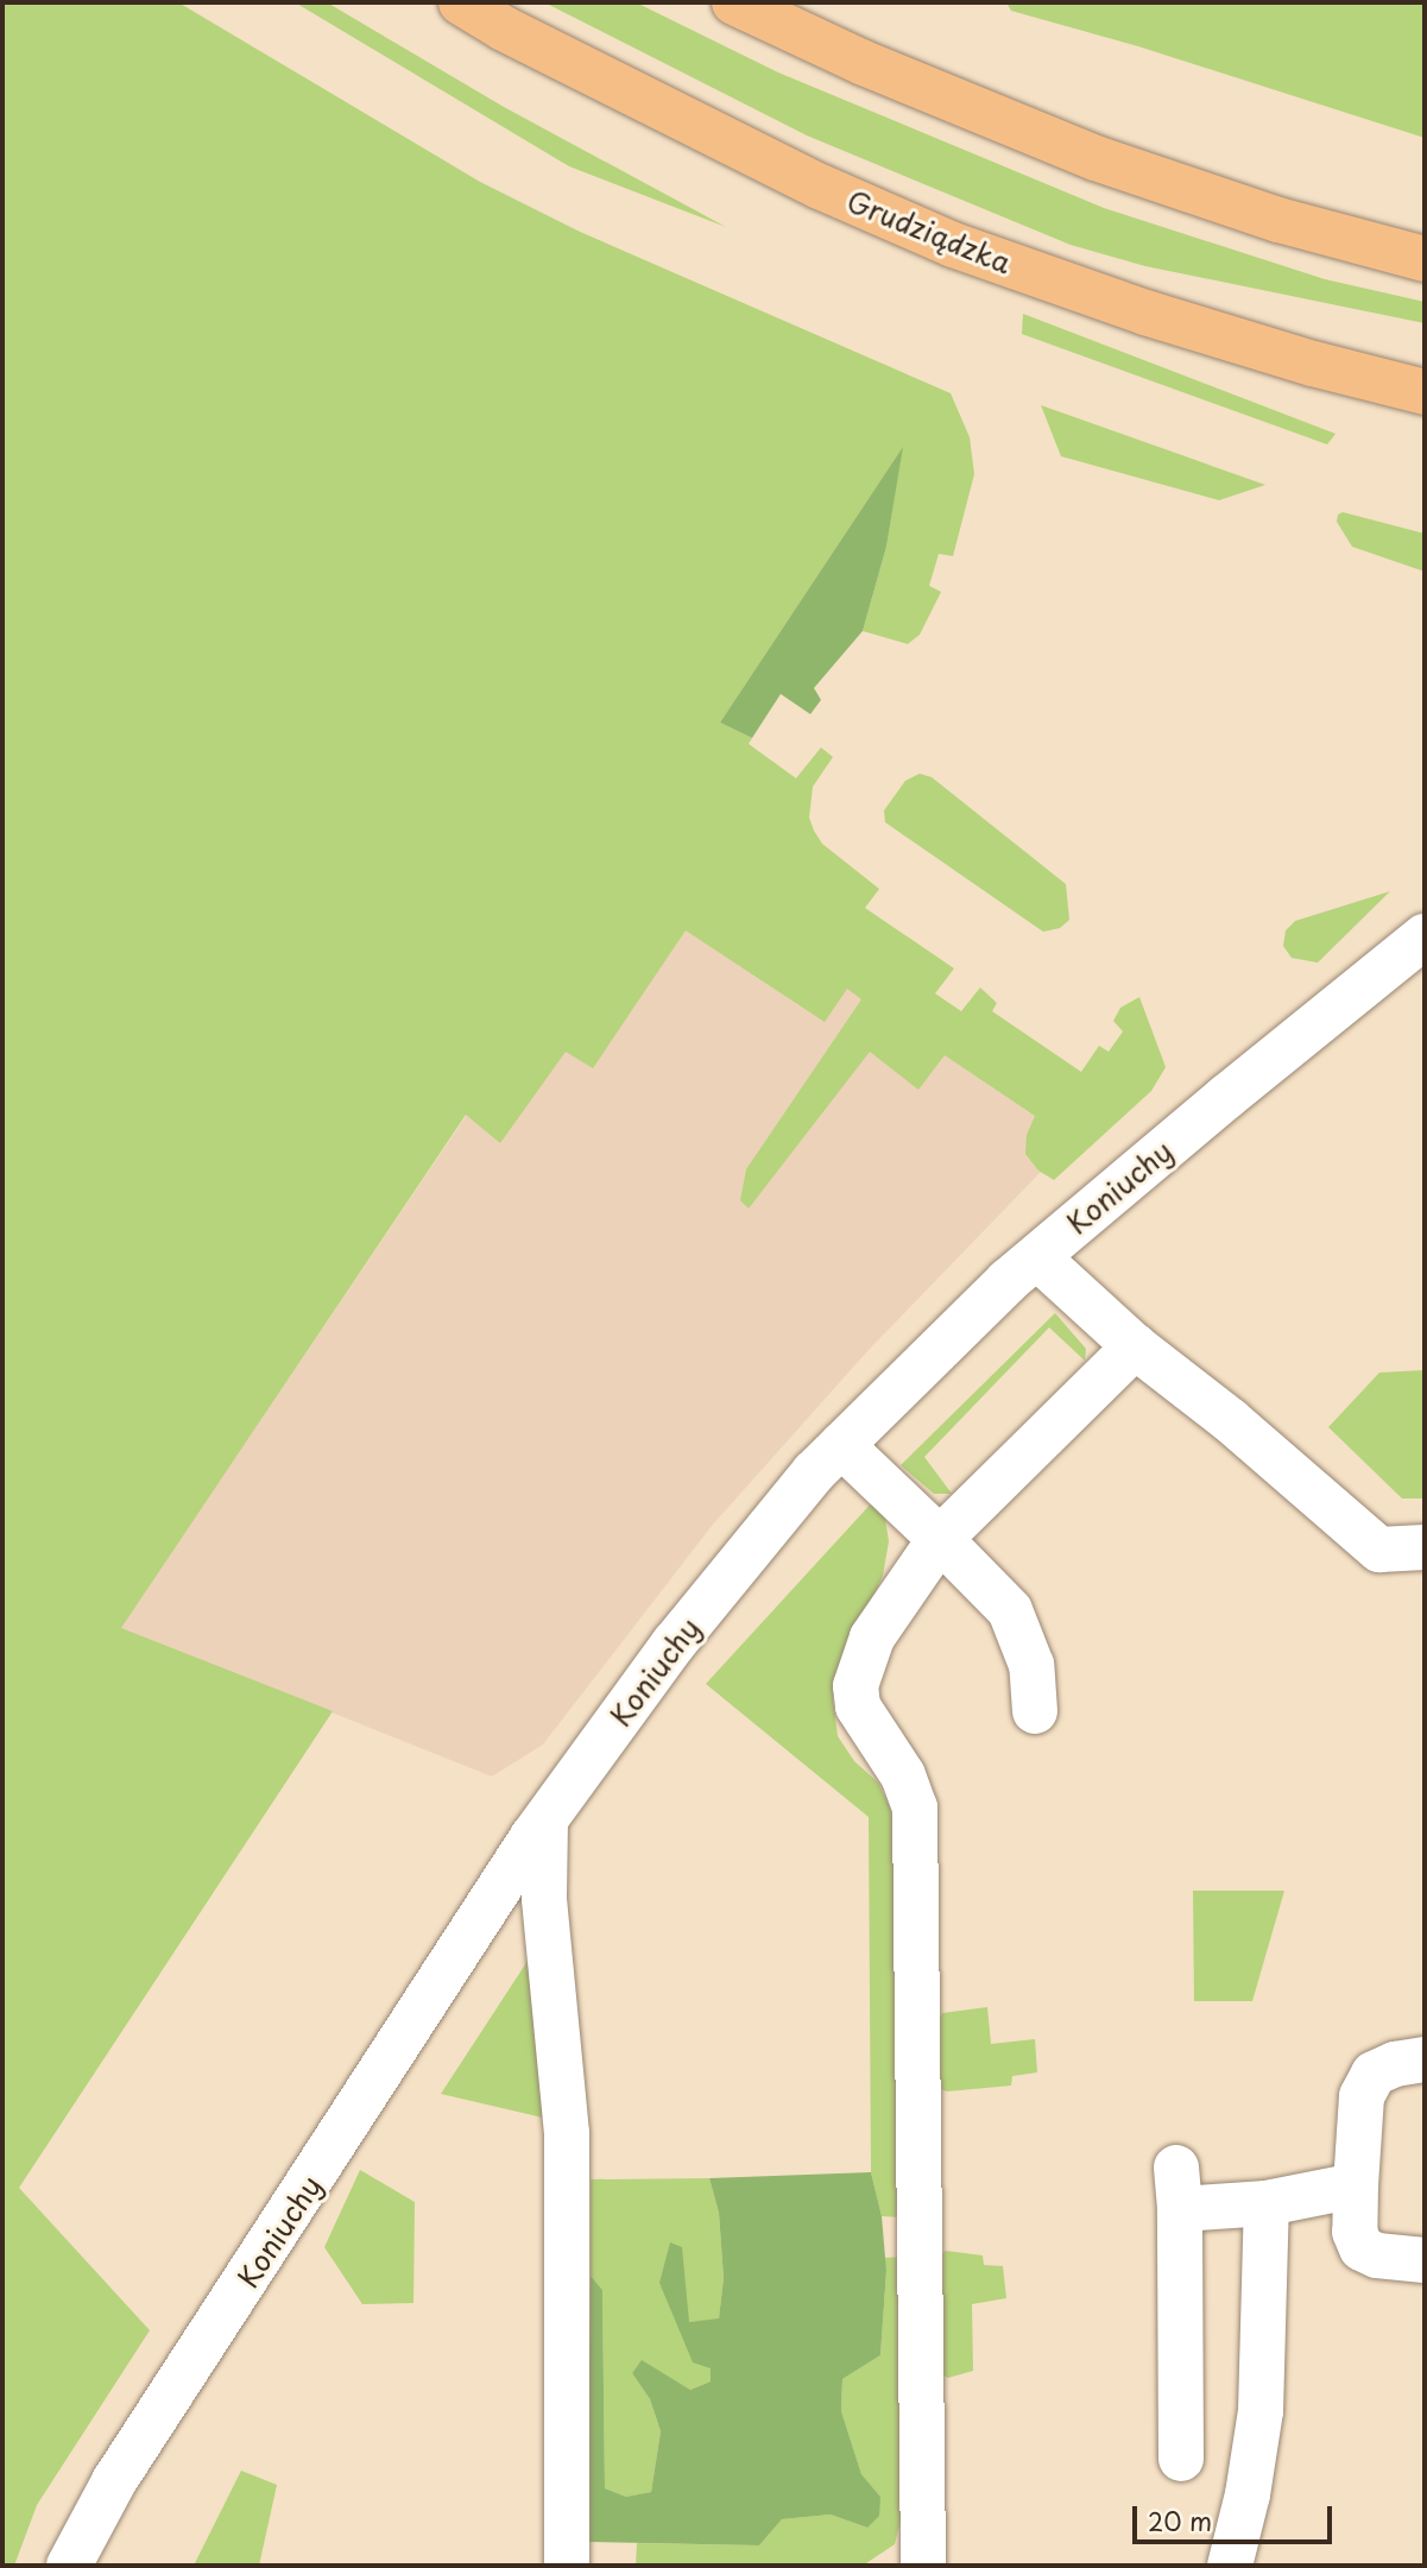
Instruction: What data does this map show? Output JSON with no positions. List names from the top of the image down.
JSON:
{
  "streets": {
    "main road": ["Grudziądzka"],
    "street": ["Koniuchy"]
  },
  "scale_bar": "20 m"
}
